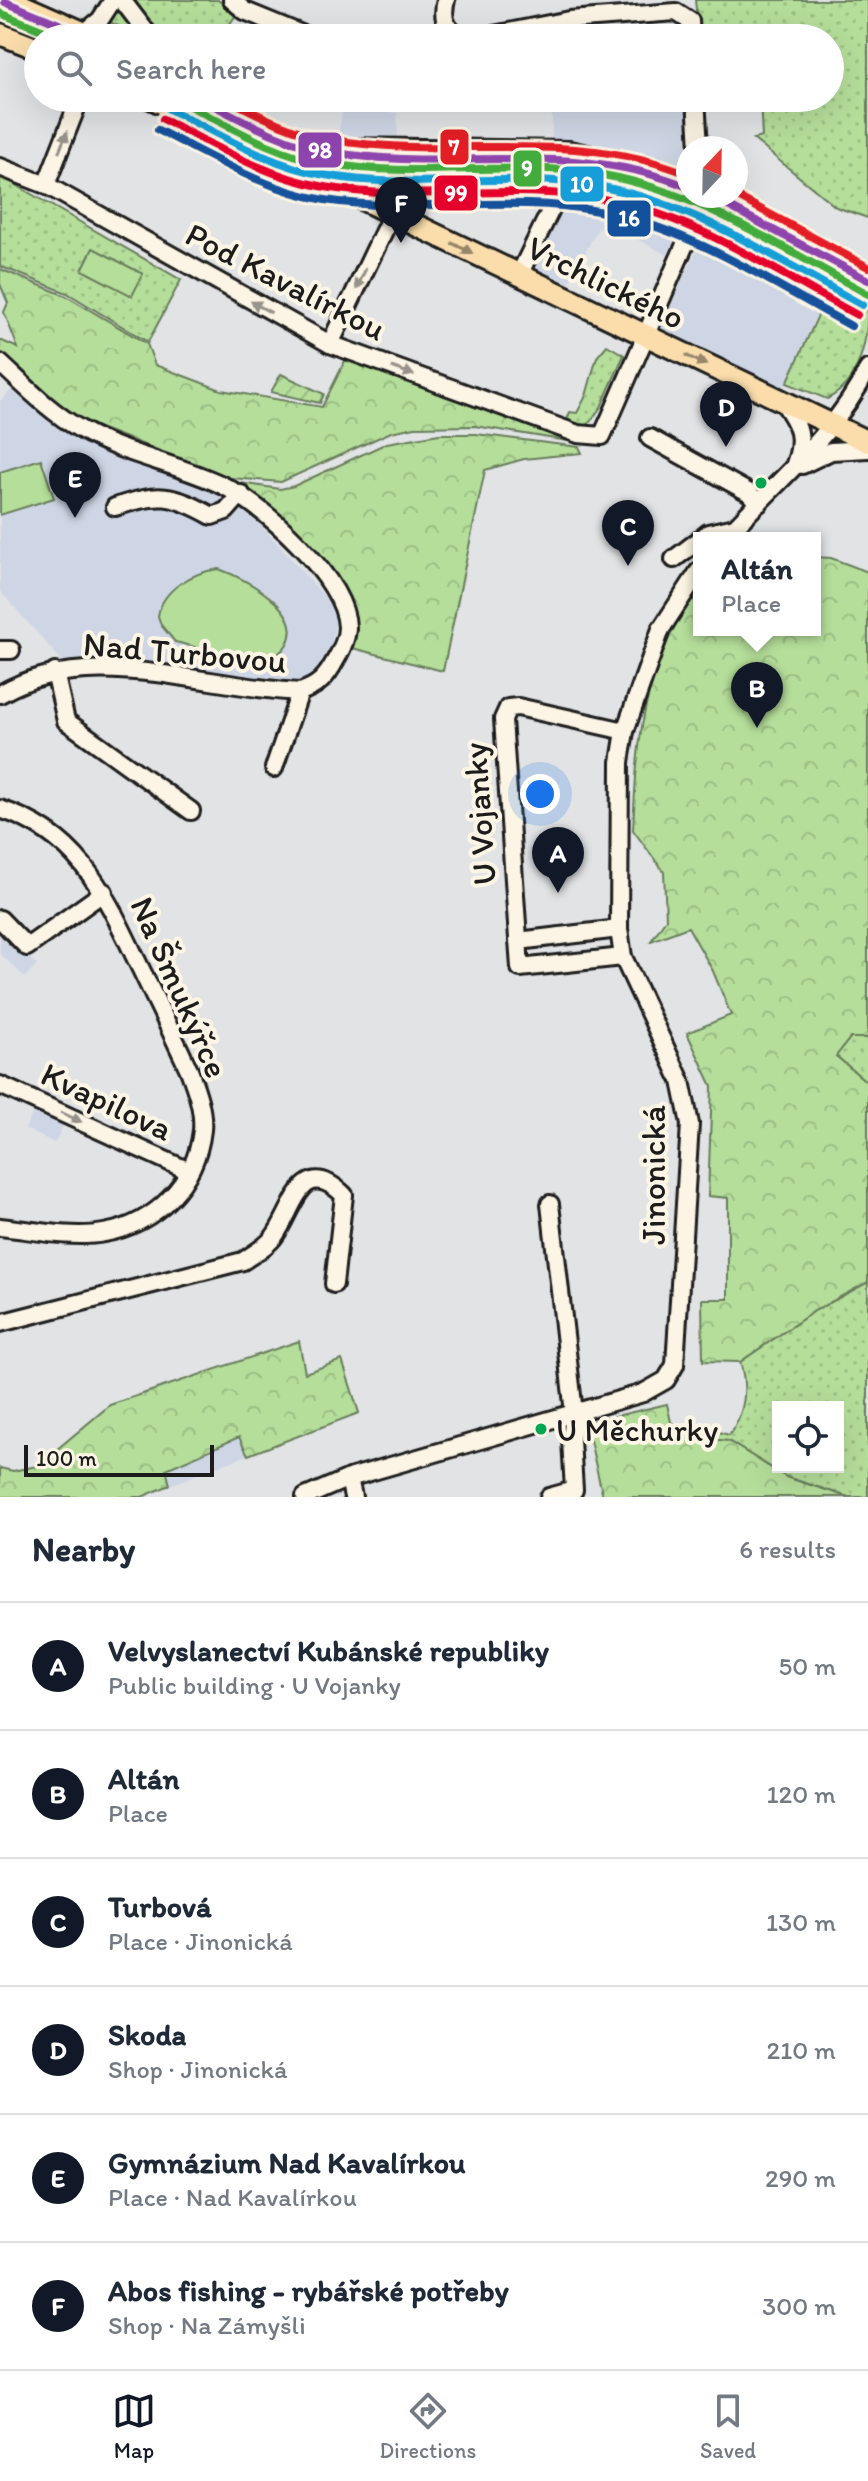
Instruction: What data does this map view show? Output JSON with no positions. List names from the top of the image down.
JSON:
{
  "streets": {
    "main road": ["Vrchlického"],
    "street": [
      "Pod Kavalírkou",
      "Nad Turbovou",
      "U Vojanky",
      "Na Šmukýřce",
      "Kvapilova",
      "Jinonická"
    ]
  },
  "crossings": [
    ["Pod Kavalírkou", "Vrchlického"],
    ["U Vojanky", "Jinonická"],
    ["Na Šmukýřce", "Kvapilova"]
  ],
  "one_way": ["Kvapilova"],
  "places": ["U Měchurky"],
  "lines": [
    "transit line 98",
    "transit line 9",
    "transit line 10",
    "transit line 7",
    "transit line 99",
    "transit line 16"
  ],
  "scale_bar": "100 m",
  "north": "top",
  "page": {
    "search": "Search here",
    "pins": [
      "F",
      "D",
      "E",
      "C",
      "B",
      "A"
    ],
    "popup": ["Altán", "Place"],
    "scale": "100 m",
    "heading": ["Nearby", "6 results"],
    "list": [
      {
        "mark": "A",
        "name": "Velvyslanectví Kubánské republiky",
        "note": "Public building · U Vojanky",
        "value": "50 m"
      },
      {
        "mark": "B",
        "name": "Altán",
        "note": "Place",
        "value": "120 m"
      },
      {
        "mark": "C",
        "name": "Turbová",
        "note": "Place · Jinonická",
        "value": "130 m"
      },
      {
        "mark": "D",
        "name": "Skoda",
        "note": "Shop · Jinonická",
        "value": "210 m"
      },
      {
        "mark": "E",
        "name": "Gymnázium Nad Kavalírkou",
        "note": "Place · Nad Kavalírkou",
        "value": "290 m"
      },
      {
        "mark": "F",
        "name": "Abos fishing - rybářské potřeby",
        "note": "Shop · Na Zámyšli",
        "value": "300 m"
      }
    ],
    "nav": ["Map", "Directions", "Saved"]
  }
}
